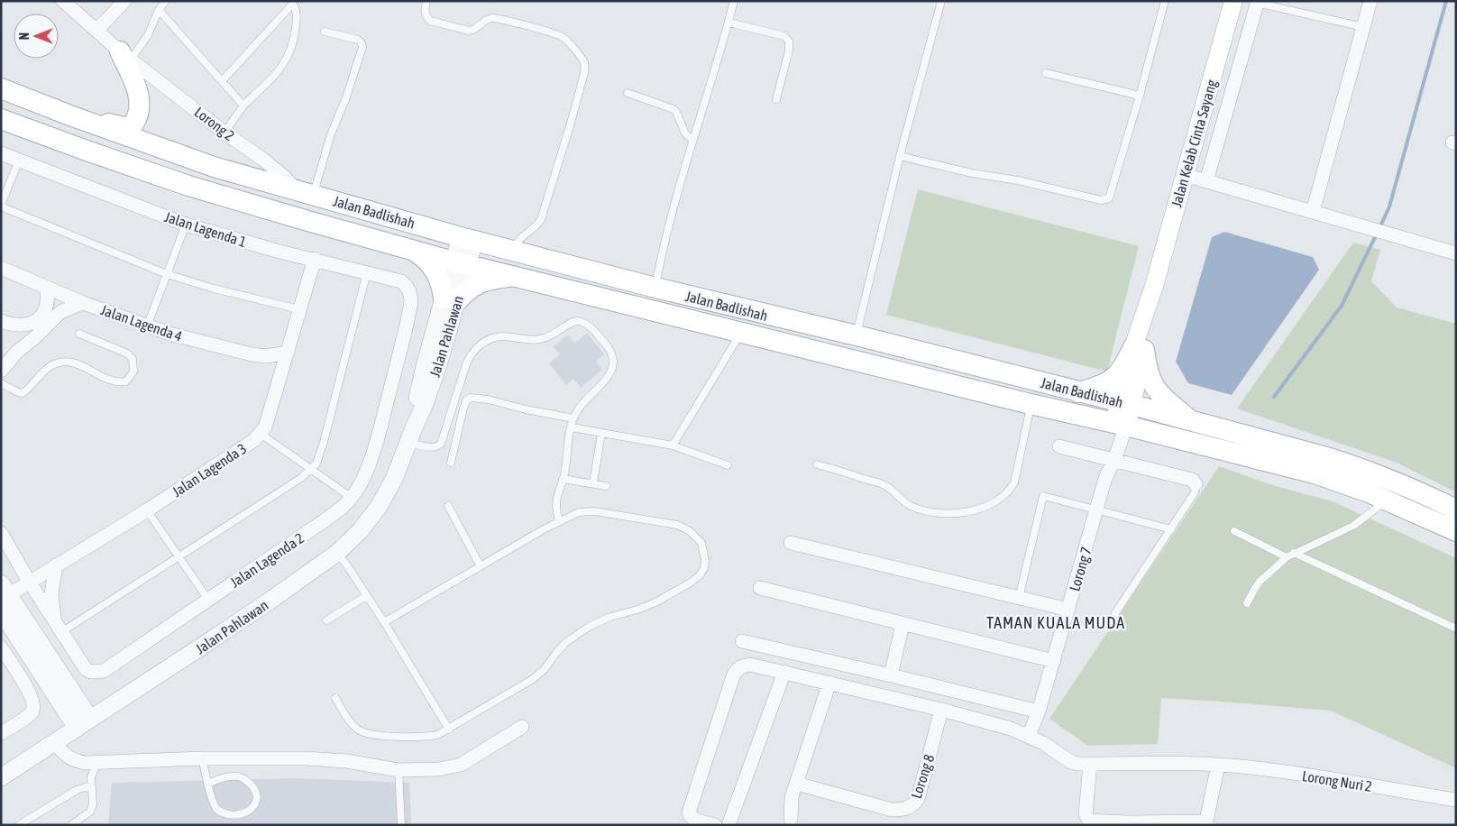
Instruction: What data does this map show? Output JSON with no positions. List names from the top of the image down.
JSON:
{
  "streets": {
    "main road": ["Jalan Kelab Cinta Sayang", "Jalan Badlishah"],
    "street": [
      "Lorong 2",
      "Jalan Lagenda 1",
      "Jalan Lagenda 4",
      "Jalan Pahlawan",
      "Jalan Lagenda 3",
      "Jalan Lagenda 2",
      "Lorong 7",
      "Lorong 8",
      "Lorong Nuri 2"
    ]
  },
  "crossings": [
    ["Lorong 2", "Jalan Badlishah"],
    ["Jalan Kelab Cinta Sayang", "Jalan Badlishah"],
    ["Jalan Kelab Cinta Sayang", "Lorong 7"],
    ["Jalan Badlishah", "Jalan Pahlawan"],
    ["Jalan Badlishah", "Lorong 7"],
    ["Jalan Lagenda 1", "Jalan Lagenda 3"],
    ["Jalan Lagenda 1", "Jalan Lagenda 2"],
    ["Jalan Lagenda 4", "Jalan Lagenda 3"],
    ["Jalan Lagenda 3", "Jalan Lagenda 2"],
    ["Lorong 7", "Lorong Nuri 2"],
    ["Lorong 8", "Lorong Nuri 2"]
  ],
  "districts": ["TAMAN KUALA MUDA"],
  "north": "left"
}
